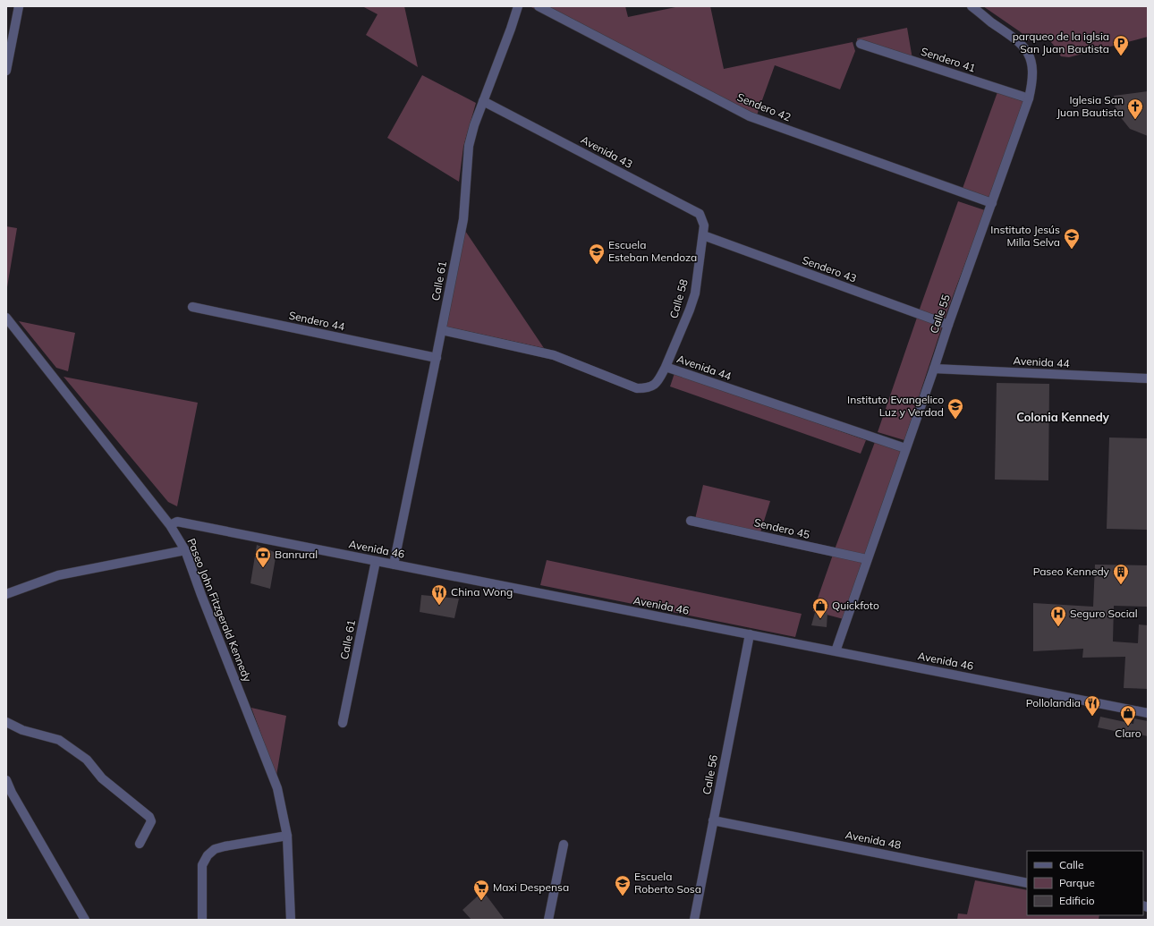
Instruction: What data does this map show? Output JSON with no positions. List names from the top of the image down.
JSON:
{
  "streets": {
    "street": [
      "Sendero 41",
      "Sendero 42",
      "Avenida 43",
      "Sendero 43",
      "Calle 61",
      "Calle 58",
      "Calle 55",
      "Sendero 44",
      "Avenida 44",
      "Sendero 45",
      "Avenida 46",
      "Paseo John Fitzgerald Kennedy",
      "Calle 56",
      "Avenida 48"
    ]
  },
  "crossings": [
    ["Sendero 41", "Calle 55"],
    ["Sendero 42", "Calle 55"],
    ["Avenida 43", "Sendero 43"],
    ["Avenida 43", "Calle 61"],
    ["Avenida 43", "Calle 58"],
    ["Sendero 43", "Calle 58"],
    ["Sendero 43", "Calle 55"],
    ["Calle 61", "Sendero 44"],
    ["Calle 61", "Avenida 44"],
    ["Calle 61", "Avenida 46"],
    ["Calle 58", "Avenida 44"],
    ["Calle 55", "Avenida 44"],
    ["Calle 55", "Sendero 45"],
    ["Calle 55", "Avenida 46"],
    ["Avenida 46", "Paseo John Fitzgerald Kennedy"],
    ["Avenida 46", "Calle 56"],
    ["Calle 56", "Avenida 48"]
  ],
  "districts": ["Colonia Kennedy"],
  "places": {
    "parking": ["parqueo de la iglsia San Juan Bautista"],
    "church": ["Iglesia San Juan Bautista"],
    "school or university": [
      "Instituto Jesús Milla Selva",
      "Escuela Esteban Mendoza",
      "Instituto Evangelico Luz y Verdad",
      "Escuela Roberto Sosa"
    ],
    "bank": ["Banrural"],
    "building": ["Paseo Kennedy"],
    "restaurant": ["China Wong", "Pollolandia"],
    "shop": ["Quickfoto", "Claro"],
    "hospital": ["Seguro Social"],
    "supermarket": ["Maxi Despensa"]
  },
  "legend": ["Calle", "Parque", "Edificio"]
}
